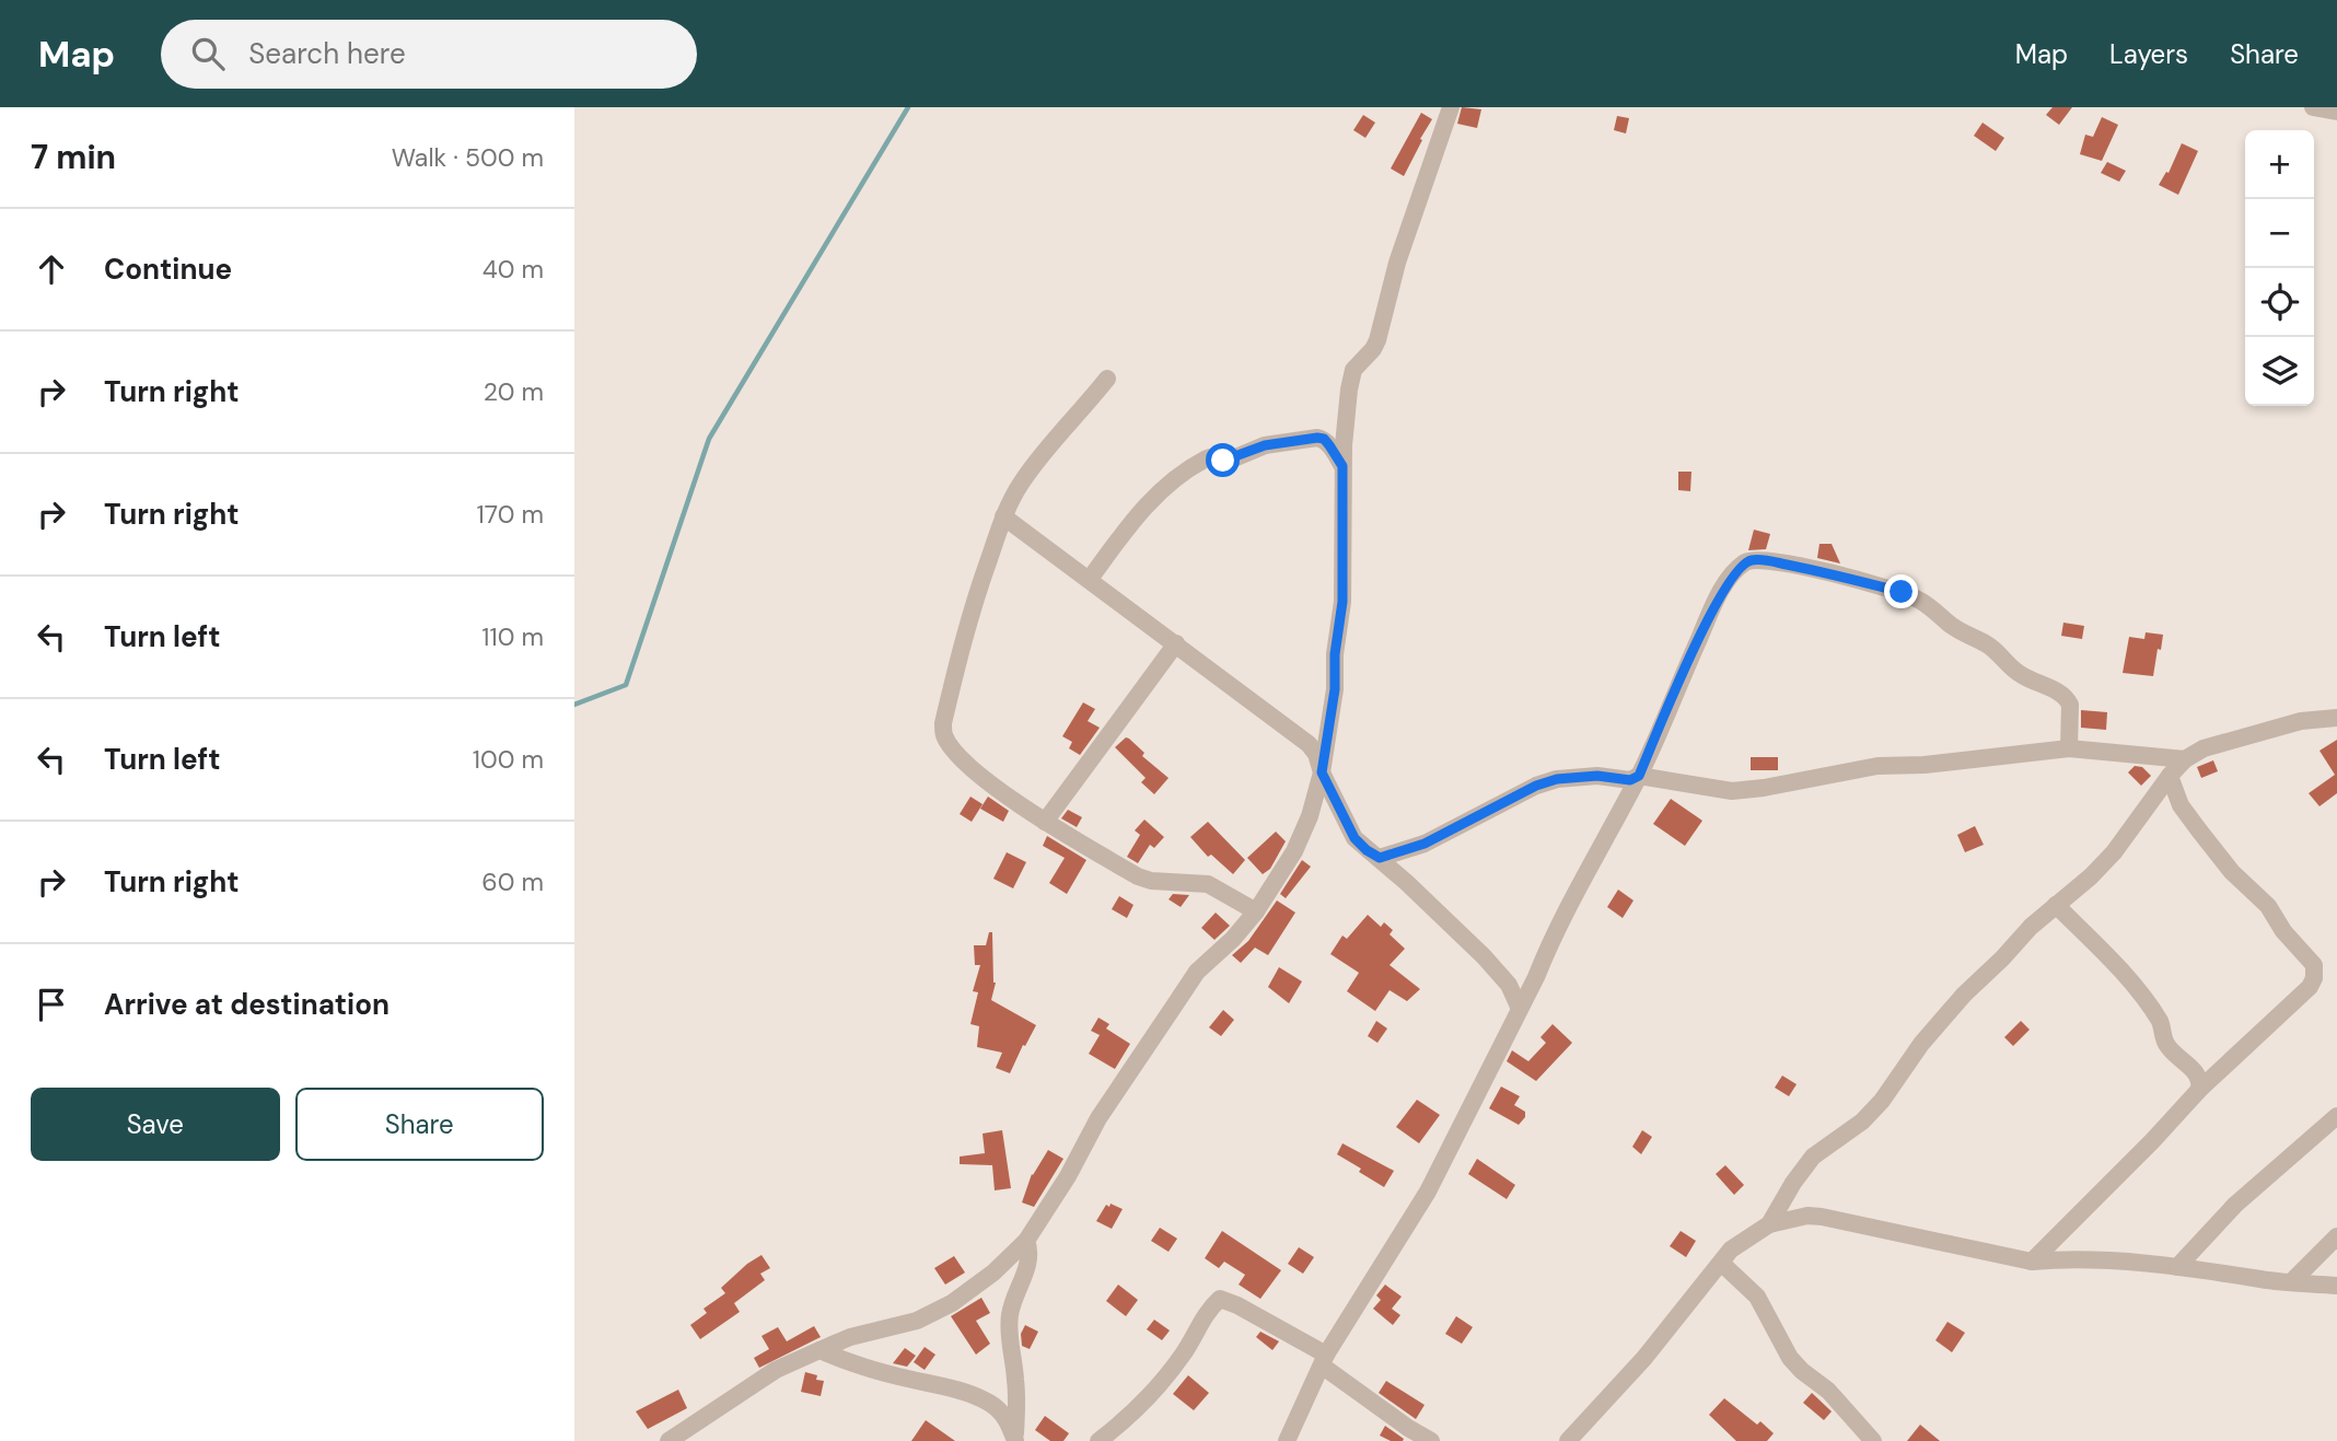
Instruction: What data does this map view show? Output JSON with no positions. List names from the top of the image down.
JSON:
{
  "page": {
    "header": "Map",
    "search": "Search here",
    "nav": ["Map", "Layers", "Share"],
    "heading": ["7 min", "Walk · 500 m"],
    "map_buttons": ["+", "−"],
    "list": [
      ["Continue", "40 m"],
      ["Turn right", "20 m"],
      ["Turn right", "170 m"],
      ["Turn left", "110 m"],
      ["Turn left", "100 m"],
      ["Turn right", "60 m"],
      "Arrive at destination"
    ],
    "buttons": ["Save", "Share"]
  }
}
